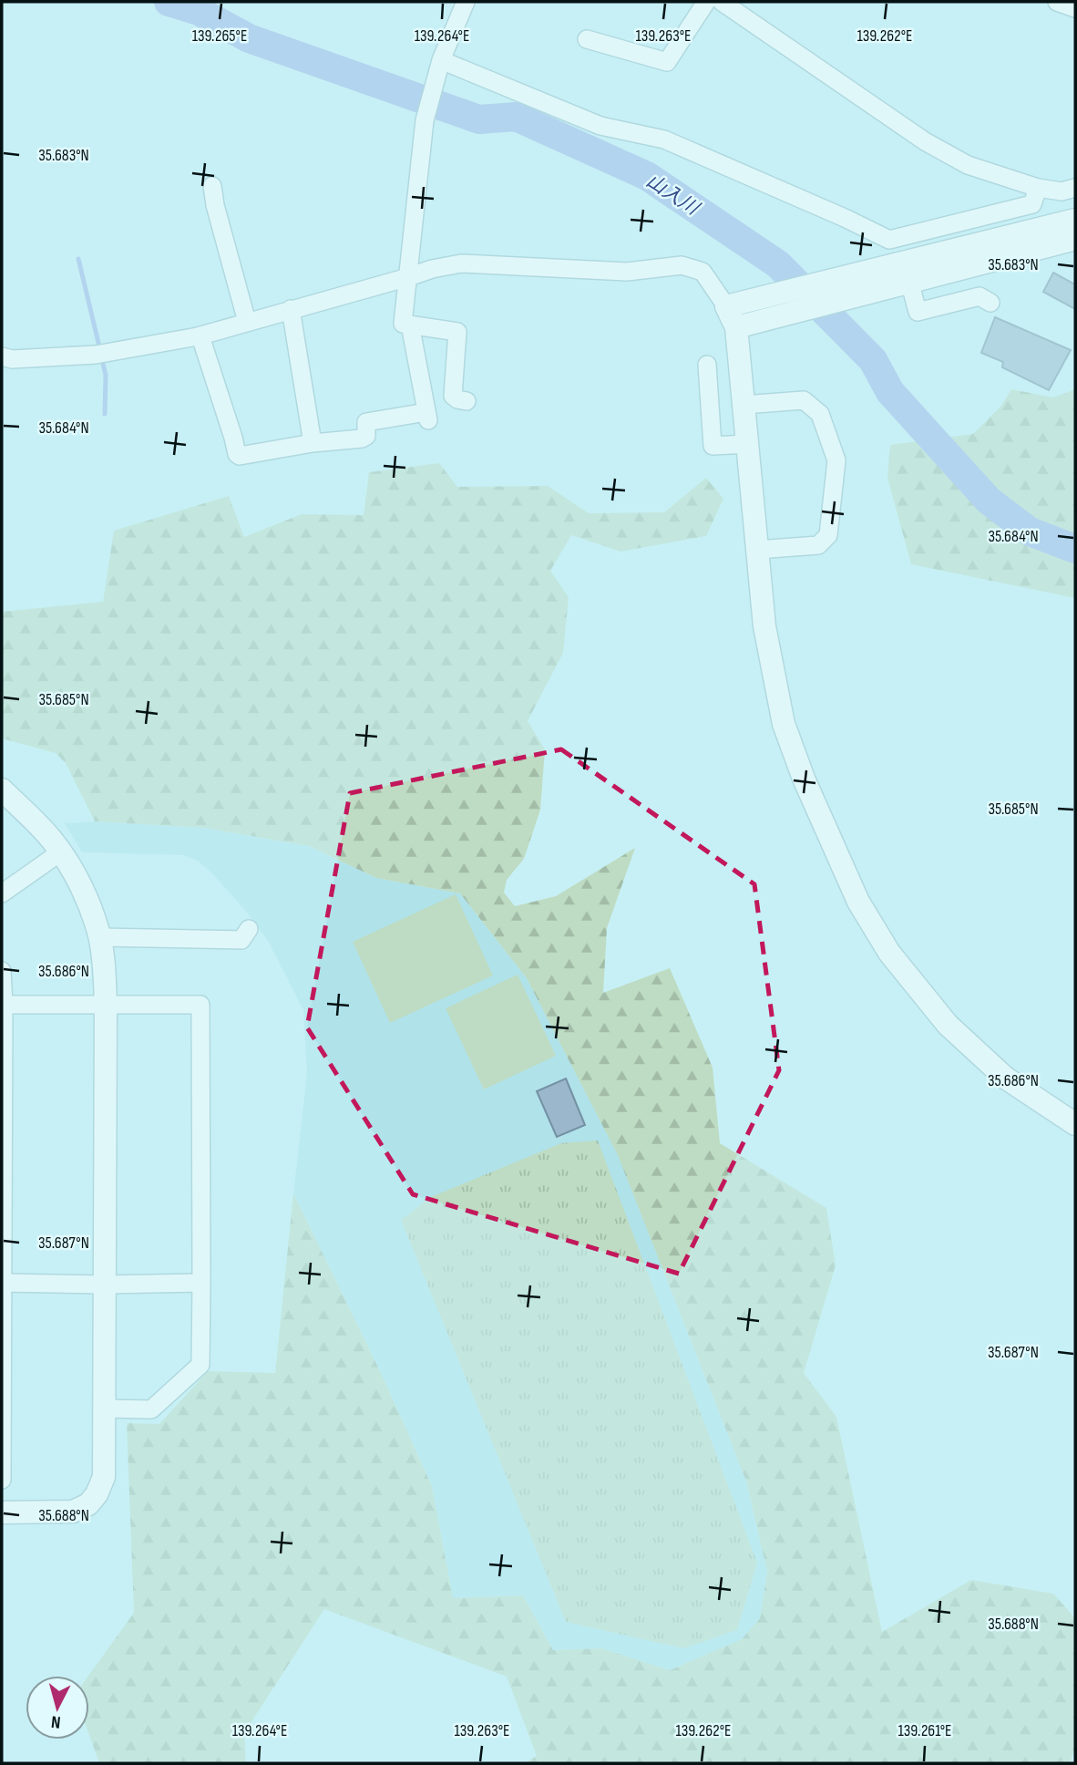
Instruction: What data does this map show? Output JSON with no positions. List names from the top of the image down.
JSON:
{
  "water": ["山入川"],
  "north": "bottom",
  "coordinates": [
    "139.265°E",
    "139.264°E",
    "139.263°E",
    "139.262°E",
    "35.683°N",
    "35.684°N",
    "35.685°N",
    "35.686°N",
    "35.687°N",
    "35.688°N",
    "139.261°E"
  ]
}
